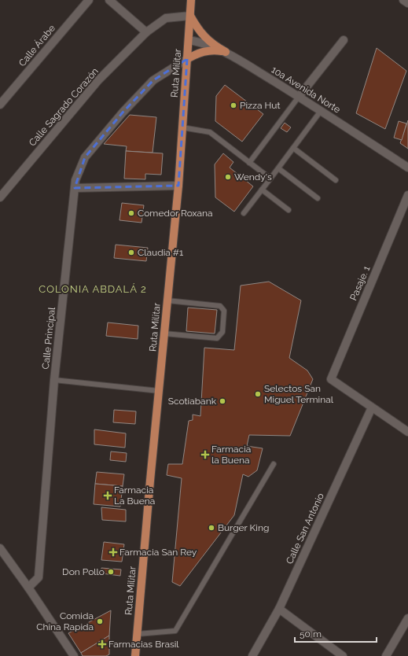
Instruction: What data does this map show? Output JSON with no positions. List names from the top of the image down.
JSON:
{
  "streets": {
    "main road": ["Ruta Militar"],
    "street": [
      "Calle Árabe",
      "10a Avenida Norte",
      "Calle Sagrado Corazón",
      "Pasaje. 1",
      "Calle Principal",
      "Calle San Antonio"
    ]
  },
  "crossings": [
    ["Ruta Militar", "10a Avenida Norte"],
    ["Ruta Militar", "Calle Sagrado Corazón"],
    ["Ruta Militar", "Calle Principal"],
    ["Pasaje. 1", "Calle San Antonio"]
  ],
  "districts": ["COLONIA ABDALÁ 2"],
  "places": {
    "other": [
      "Pizza Hut",
      "Wendy's",
      "Comedor Roxana",
      "Claudia #1",
      "Selectos San Miguel Terminal",
      "Scotiabank",
      "Burger King",
      "Don Pollo",
      "Comida China Rapida"
    ],
    "health": [
      "Farmacia la Buena",
      "Farmacia La Buena",
      "Farmacia San Rey",
      "Farmacias Brasil"
    ]
  },
  "scale_bar": "50 m"
}
